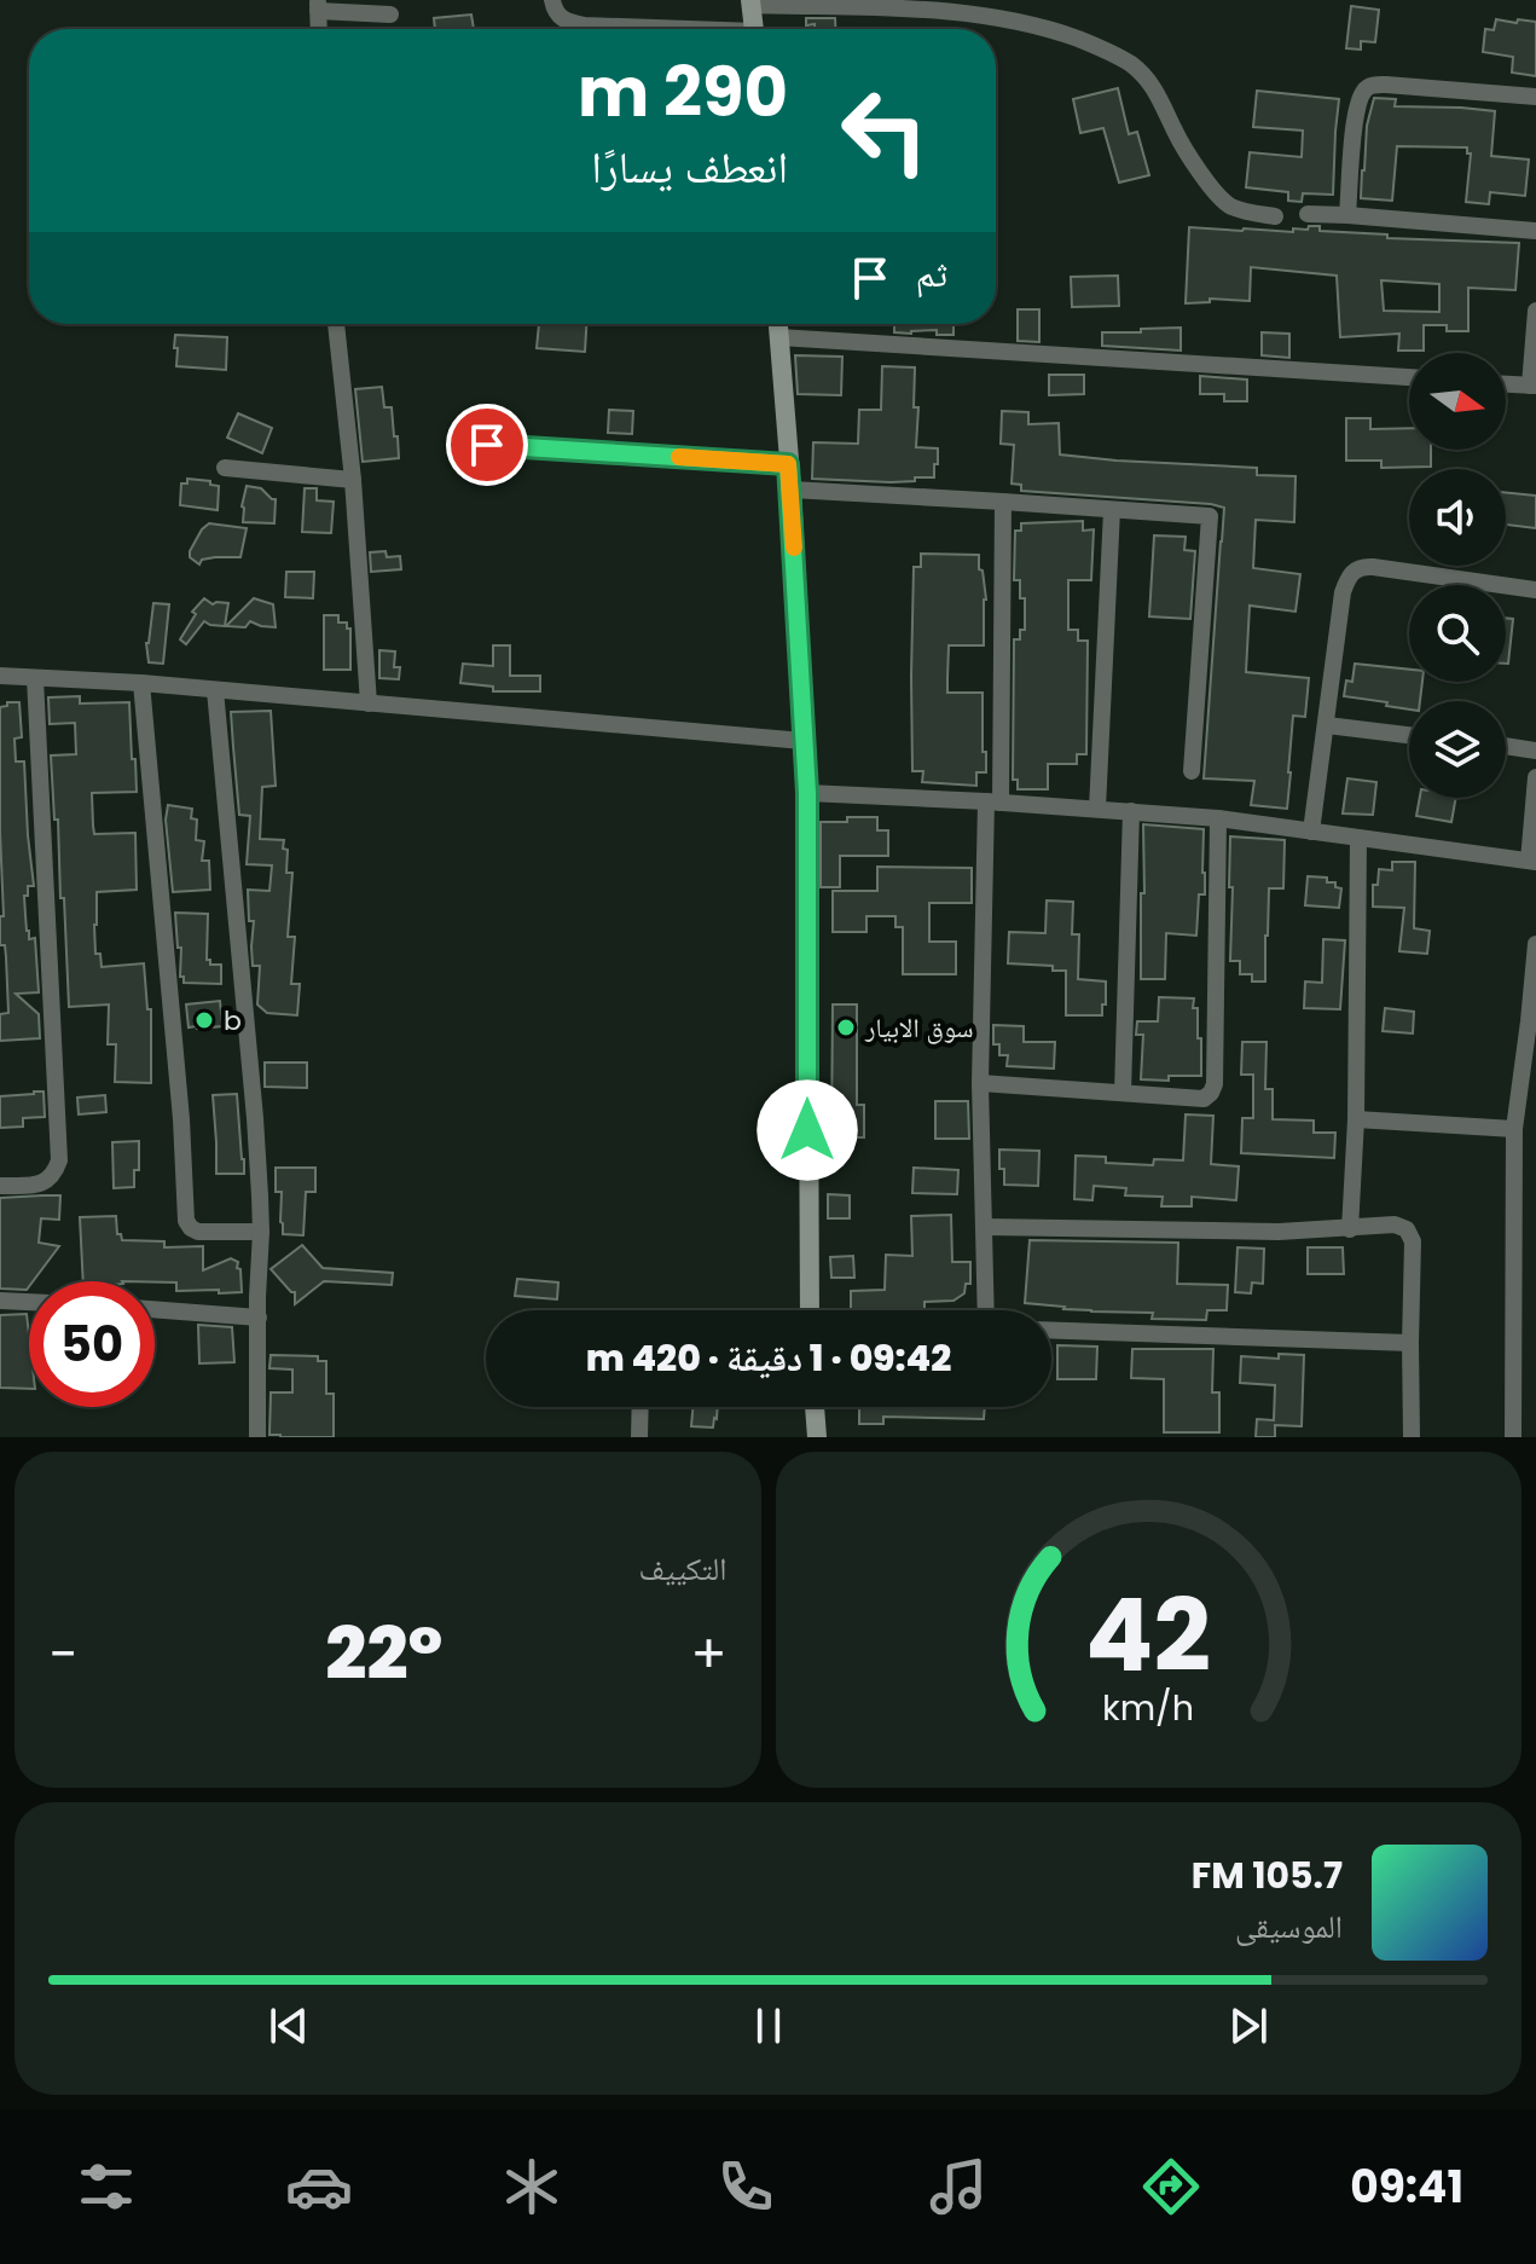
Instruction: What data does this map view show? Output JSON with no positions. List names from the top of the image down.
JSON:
{
  "places": ["b", "سوق الابيار"],
  "north": "right",
  "page": {
    "turn": ["290 m", "انعطف يسارًا"],
    "then": "ثم",
    "limit": "50",
    "trip": "09:42 · 1 دقيقة · 420 m",
    "tile": "التكييف",
    "heat": ["−", "22°", "+"],
    "song": ["105.7 FM", "الموسيقى"],
    "tabs": "09:41",
    "gauge": ["42", "km/h"]
  }
}
